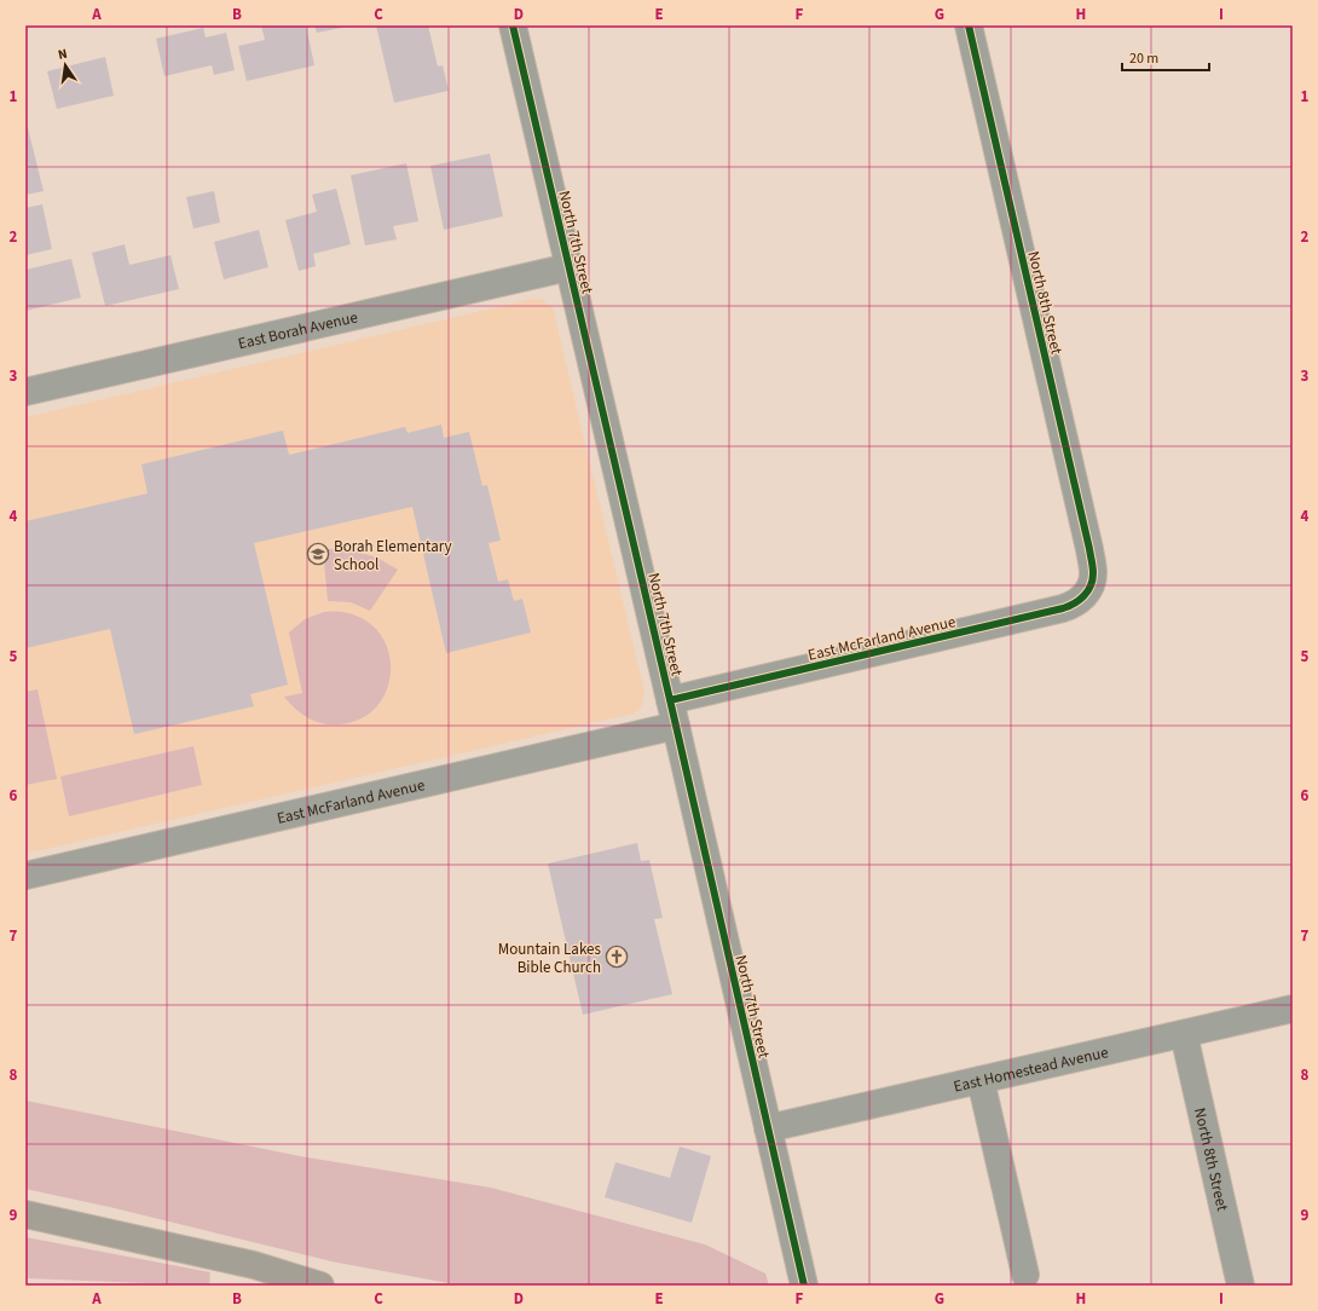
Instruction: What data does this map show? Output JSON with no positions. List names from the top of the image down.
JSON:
{
  "streets": {
    "street": [
      "North 7th Street",
      "North 8th Street",
      "East Borah Avenue",
      "East McFarland Avenue",
      "East Homestead Avenue"
    ]
  },
  "crossings": [
    ["North 7th Street", "East Borah Avenue"],
    ["North 7th Street", "East McFarland Avenue"],
    ["North 7th Street", "East Homestead Avenue"],
    ["North 8th Street", "East McFarland Avenue"],
    ["North 8th Street", "East Homestead Avenue"]
  ],
  "places": {
    "school or university": ["Borah Elementary School"],
    "church": ["Mountain Lakes Bible Church"]
  },
  "scale_bar": "20 m",
  "north": "top",
  "grid": {
    "columns": [
      "A",
      "B",
      "C",
      "D",
      "E",
      "F",
      "G",
      "H",
      "I"
    ],
    "rows": [
      "1",
      "2",
      "3",
      "4",
      "5",
      "6",
      "7",
      "8",
      "9"
    ]
  }
}
